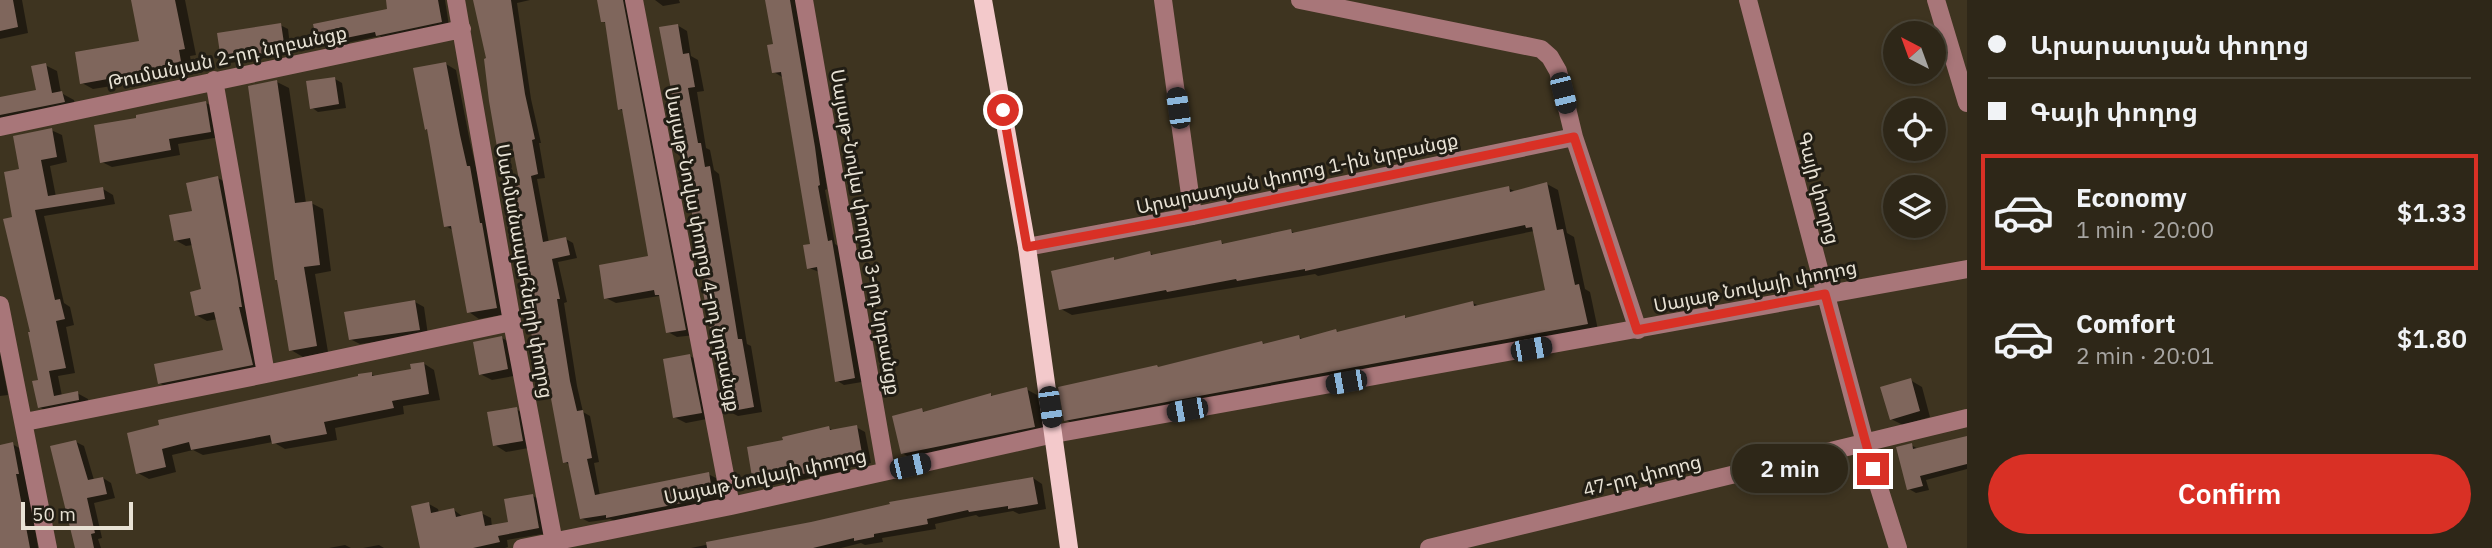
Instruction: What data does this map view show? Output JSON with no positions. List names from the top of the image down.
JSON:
{
  "streets": {
    "street": [
      "Թումանյան 2-րդ նրբանցք",
      "Արարատյան փողոց 1-ին նրբանցք",
      "Գայի փողոց",
      "Սայաթ-Նովա փողոց 3-րդ նրբանցք",
      "Սայաթ-Նովա փողոց 4-րդ նրբանցք",
      "Սահմանապահների փողոց",
      "Սայաթ Նովայի փողոց",
      "47-րդ փողոց"
    ]
  },
  "crossings": [
    ["Թումանյան 2-րդ նրբանցք", "Սահմանապահների փողոց"],
    ["Գայի փողոց", "Սայաթ Նովայի փողոց"],
    ["Գայի փողոց", "47-րդ փողոց"],
    ["Սայաթ-Նովա փողոց 3-րդ նրբանցք", "Սայաթ Նովայի փողոց"],
    ["Սայաթ-Նովա փողոց 4-րդ նրբանցք", "Սայաթ Նովայի փողոց"],
    ["Սահմանապահների փողոց", "Սայաթ Նովայի փողոց"]
  ],
  "scale_bar": "50 m",
  "north": "top left",
  "page": {
    "banner": ["Արարատյան փողոց", "Գայի փողոց"],
    "list": [
      {
        "name": "Economy",
        "note": "1 min · 20:00",
        "value": "$1.33"
      },
      {
        "name": "Comfort",
        "note": "2 min · 20:01",
        "value": "$1.80"
      }
    ],
    "buttons": "Confirm",
    "bubble": "2 min",
    "scale": "50 m"
  }
}
